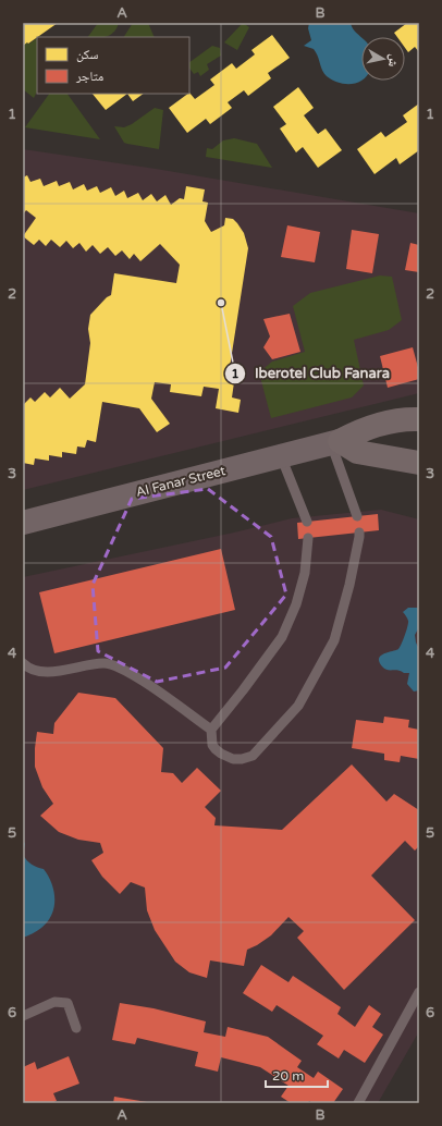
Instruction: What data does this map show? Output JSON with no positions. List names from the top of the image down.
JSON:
{
  "streets": {
    "main road": ["Al Fanar Street"]
  },
  "places": ["Iberotel Club Fanara"],
  "legend": ["سكن", "متاجر"],
  "scale_bar": "20 m",
  "north": "right",
  "grid": {
    "columns": ["A", "B"],
    "rows": [
      "1",
      "2",
      "3",
      "4",
      "5",
      "6"
    ]
  }
}
